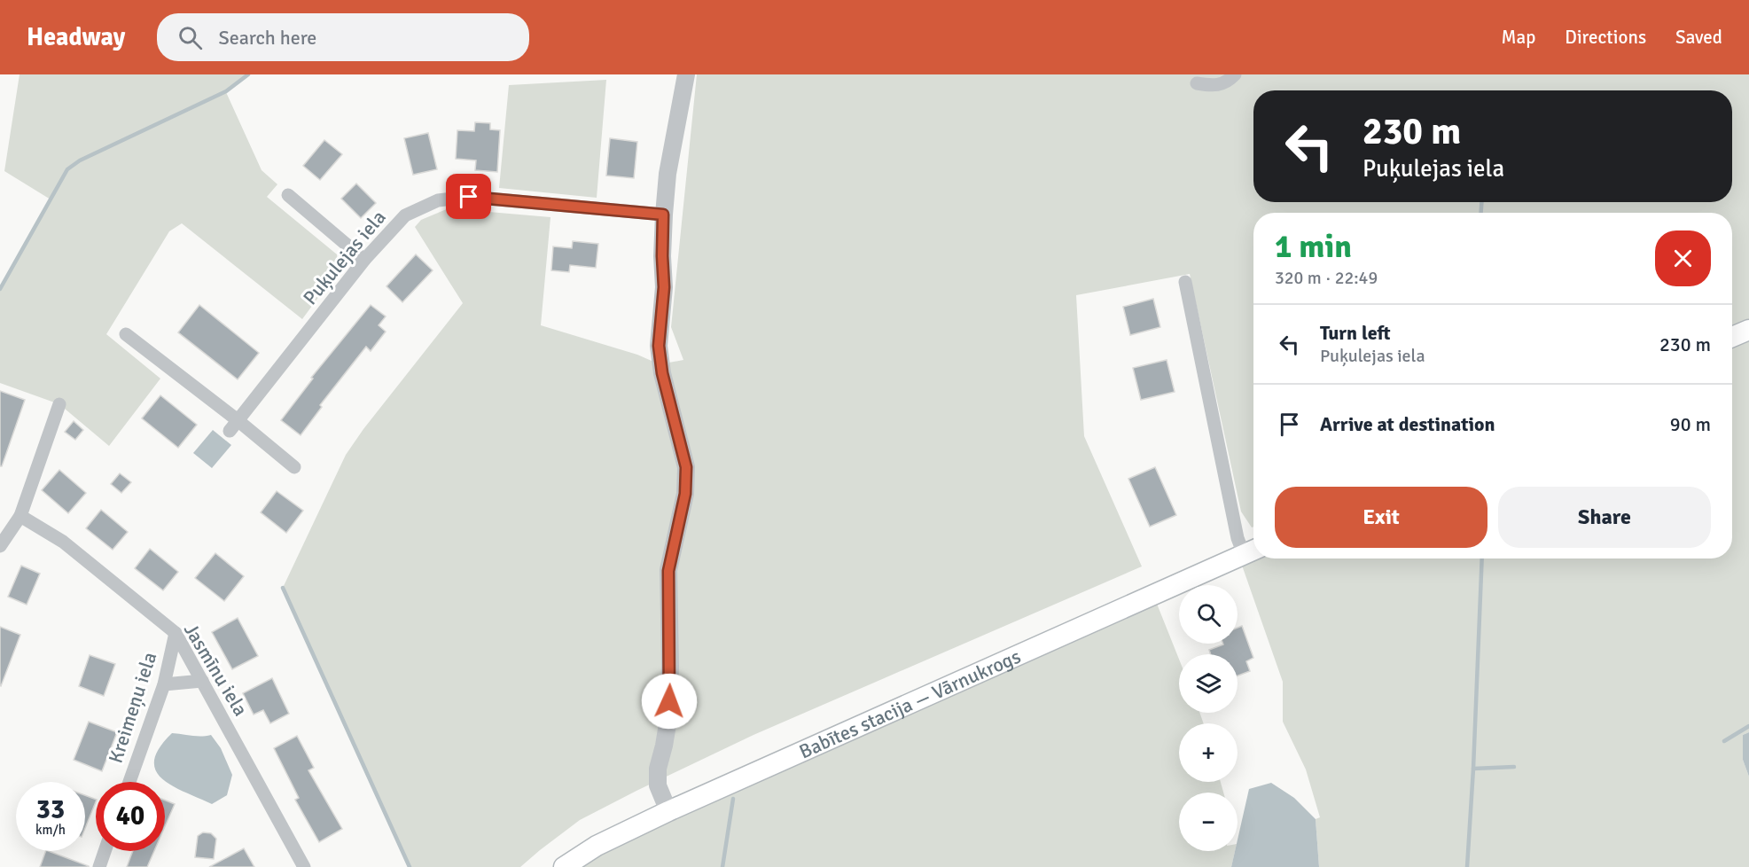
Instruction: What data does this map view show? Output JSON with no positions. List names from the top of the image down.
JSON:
{
  "streets": {
    "main road": ["Babītes stacija — Vārnukrogs"],
    "street": ["Puķulejas iela", "Jasmīnu iela", "Kreimeņu iela"]
  },
  "crossings": [
    ["Jasmīnu iela", "Kreimeņu iela"]
  ],
  "page": {
    "header": "Headway",
    "search": "Search here",
    "nav": ["Map", "Directions", "Saved"],
    "turn": ["230 m", "Puķulejas iela"],
    "heading": ["1 min", "320 m · 22:49"],
    "list": [
      {
        "name": "Turn left",
        "note": "Puķulejas iela",
        "value": "230 m"
      },
      {
        "name": "Arrive at destination",
        "value": "90 m"
      }
    ],
    "buttons": ["Exit", "Share"],
    "map_buttons": ["+", "−"],
    "speed": "33 km/h",
    "limit": "40"
  }
}
